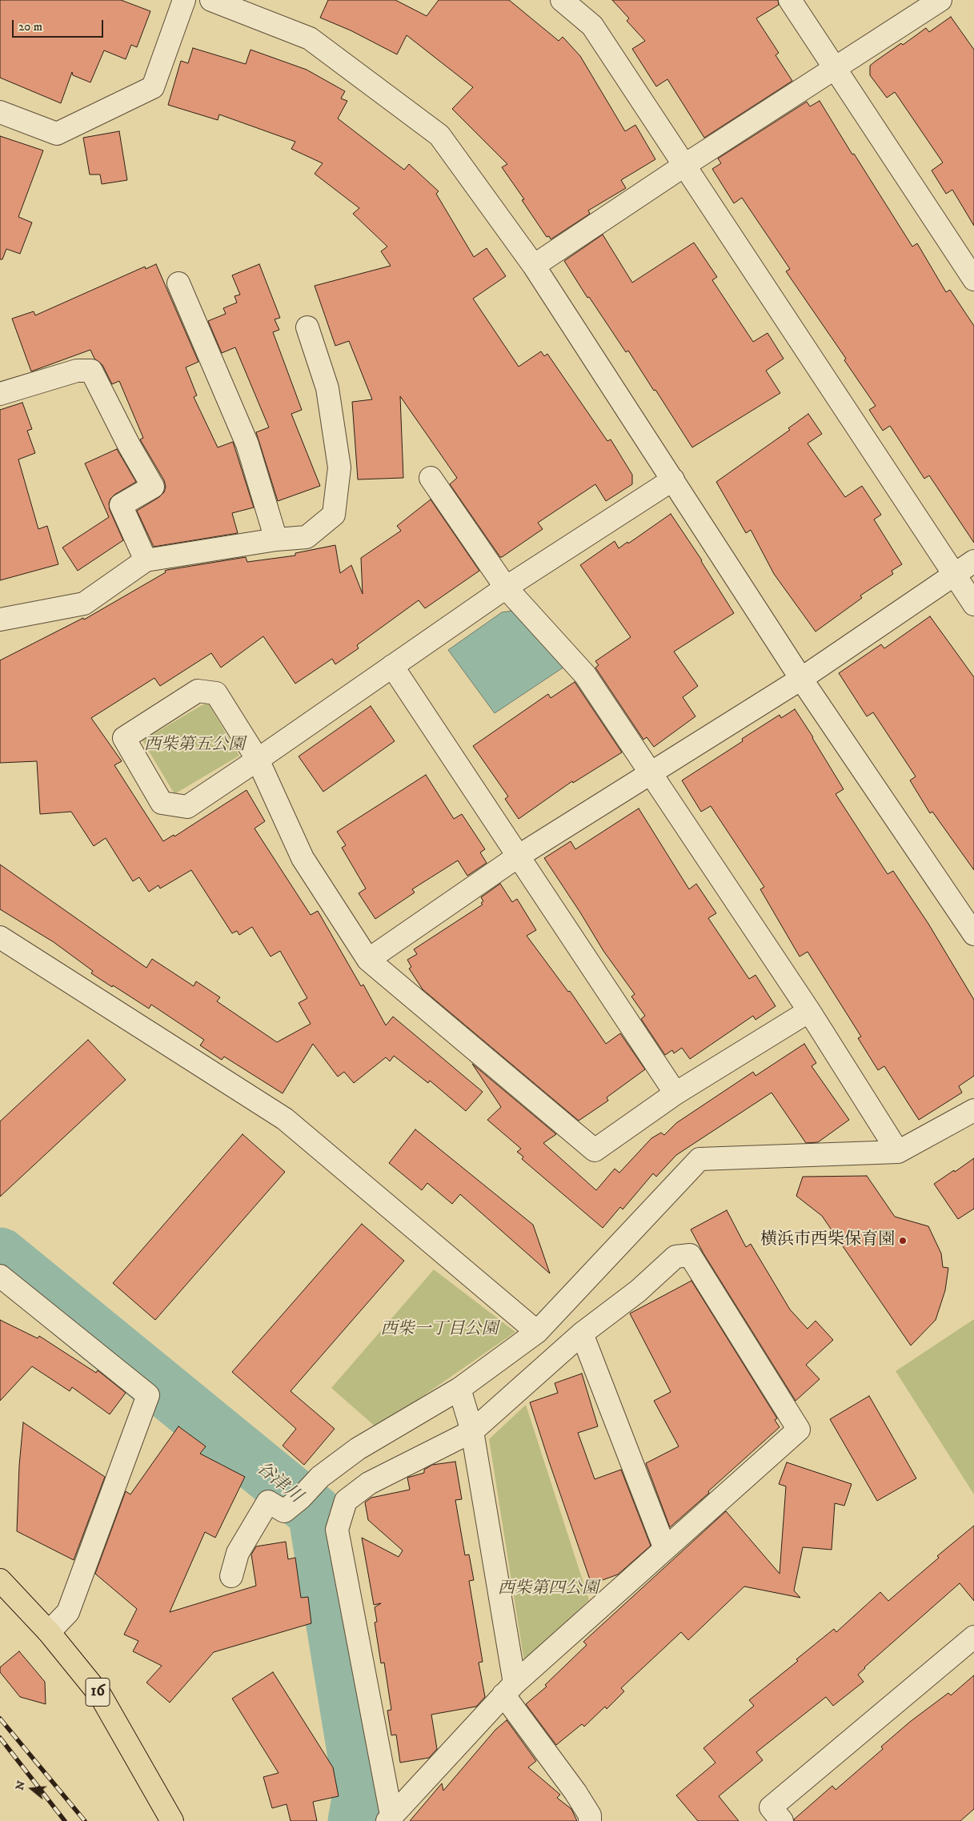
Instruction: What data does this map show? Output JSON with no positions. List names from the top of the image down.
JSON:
{
  "streets": {
    "highway": ["16"]
  },
  "water": ["谷津川"],
  "parks": ["西柴第五公園", "西柴一丁目公園", "西柴第四公園"],
  "places": ["横浜市西柴保育園"],
  "scale_bar": "20 m",
  "north": "left"
}
